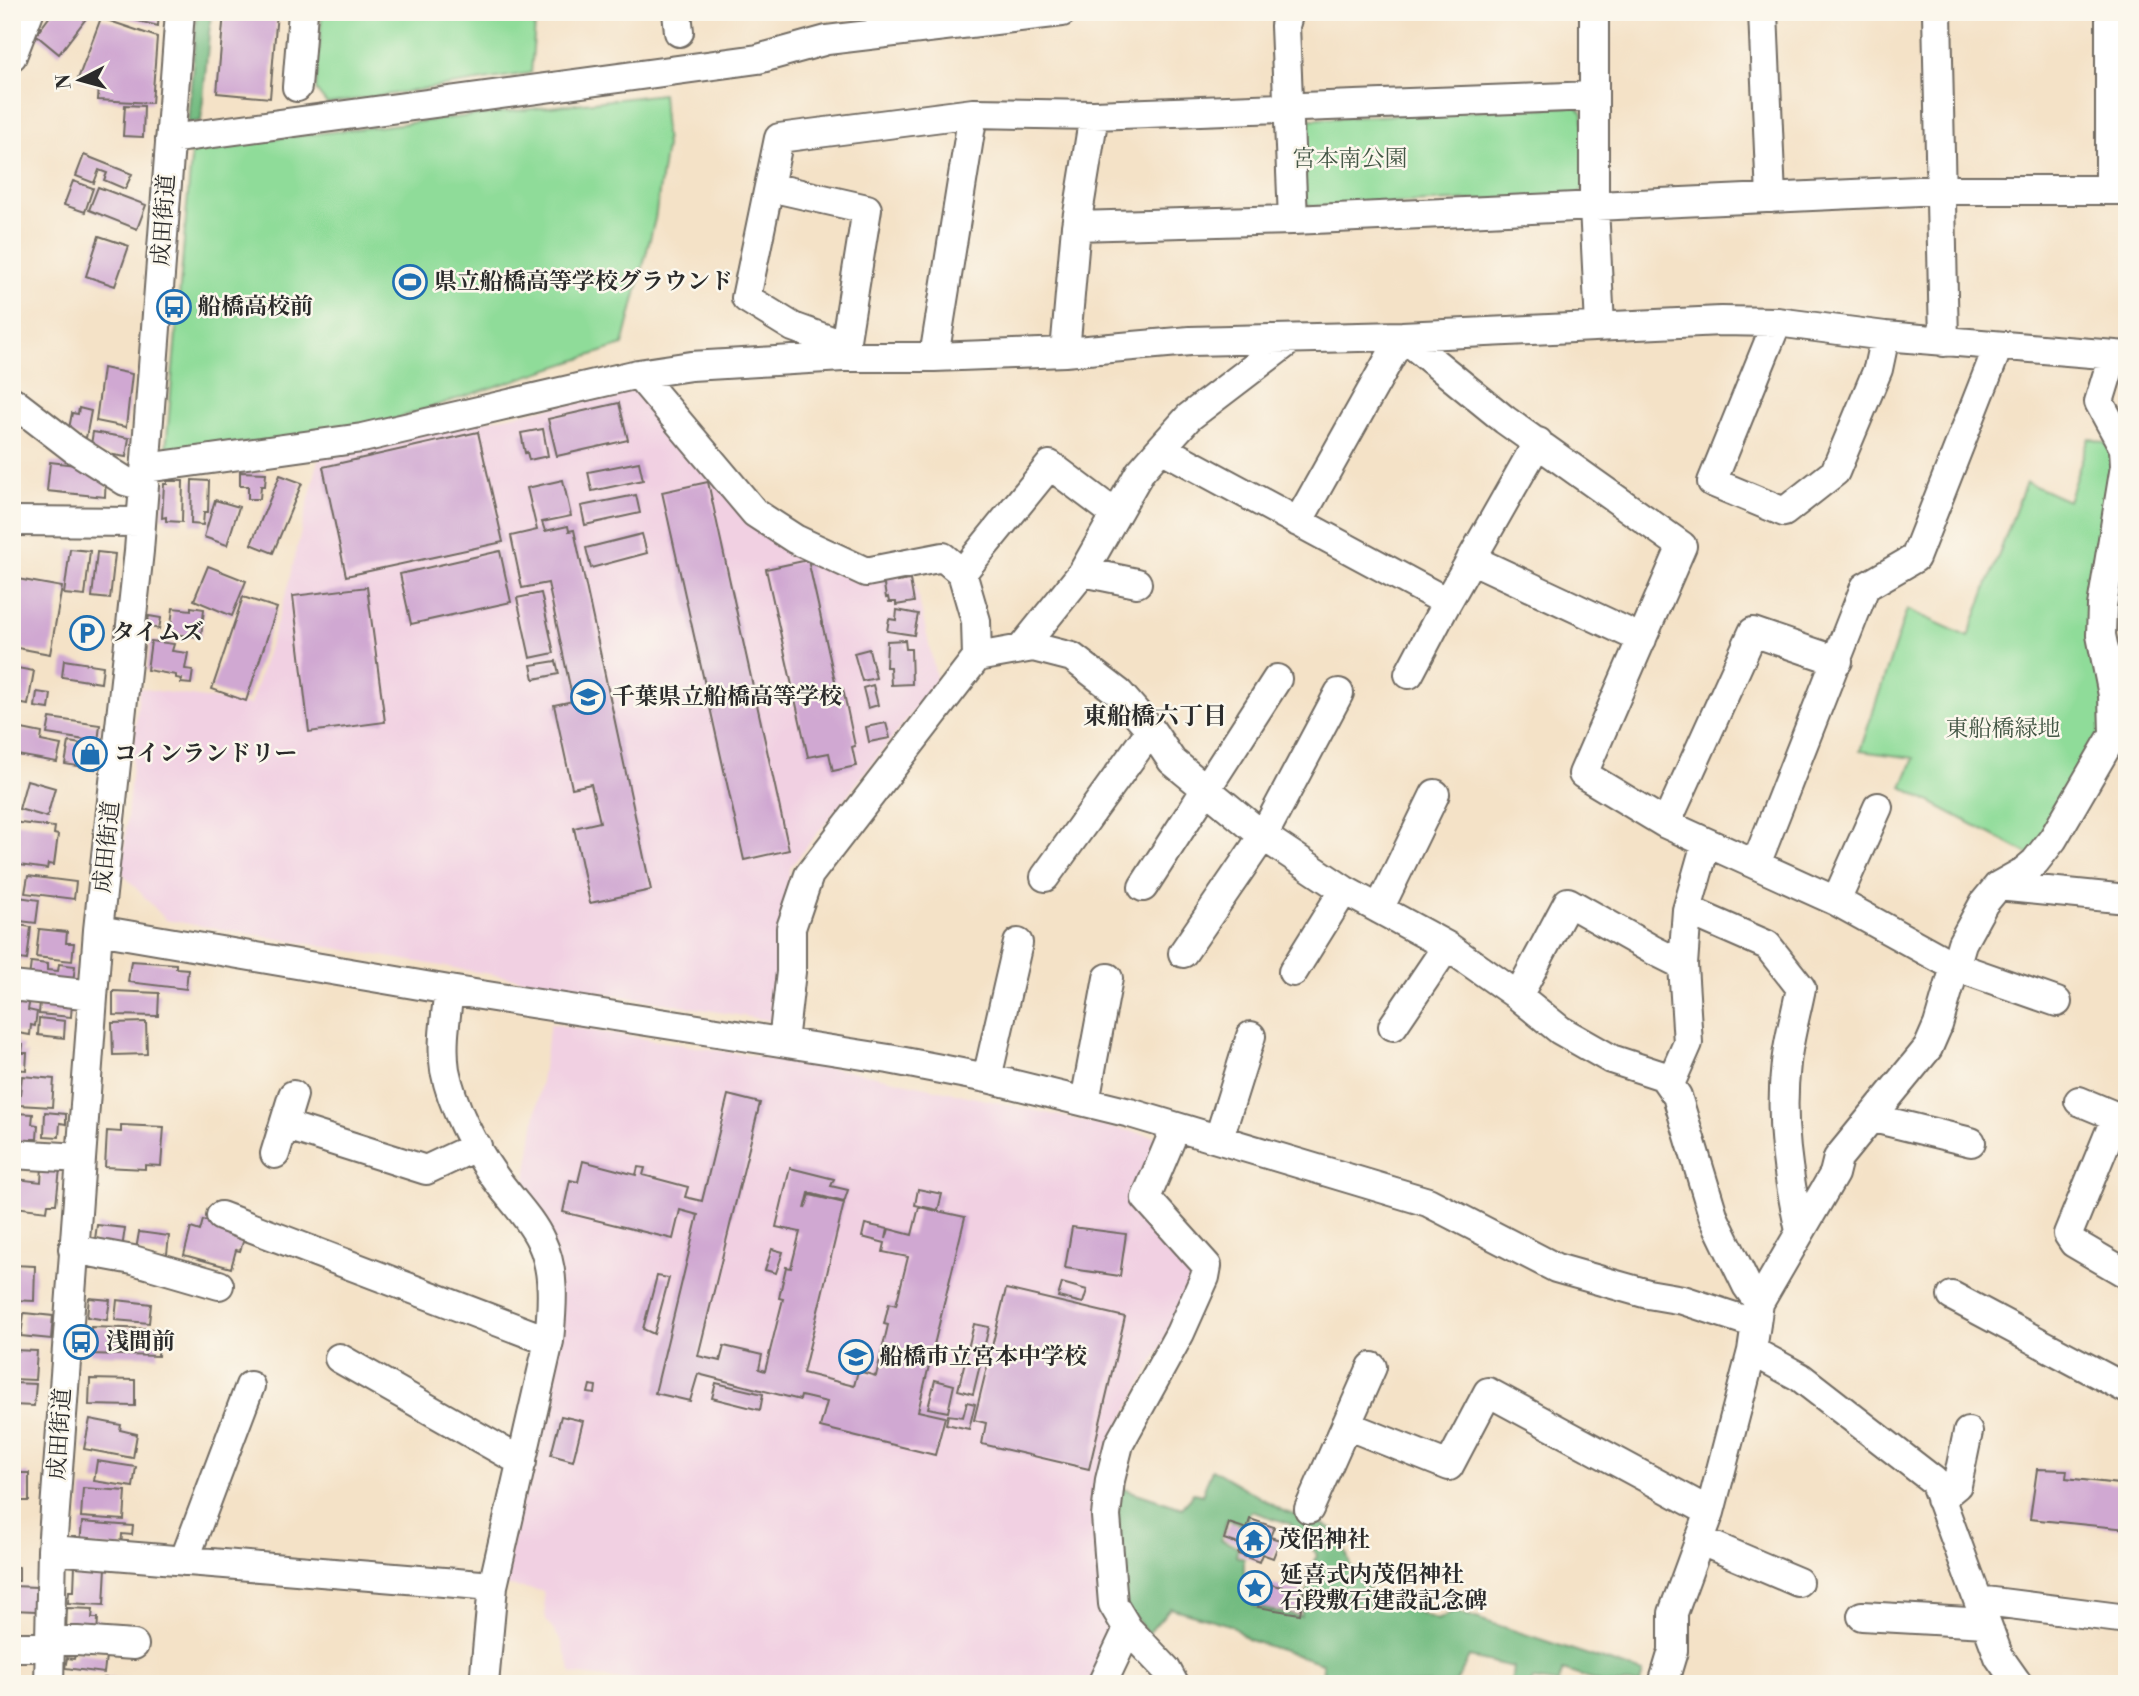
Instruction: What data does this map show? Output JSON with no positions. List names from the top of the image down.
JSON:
{
  "streets": {
    "street": ["成田街道"]
  },
  "districts": ["東船橋六丁目"],
  "parks": ["宮本南公園", "東船橋緑地"],
  "places": {
    "sports": ["県立船橋高等学校グラウンド"],
    "bus stop": ["船橋高校前", "浅間前"],
    "parking": ["タイムズ"],
    "school or university": ["千葉県立船橋高等学校", "船橋市立宮本中学校"],
    "shop": ["コインランドリー"],
    "temple": ["茂侶神社"],
    "place": ["延喜式内茂侶神社 石段敷石建設記念碑"]
  },
  "north": "left"
}
